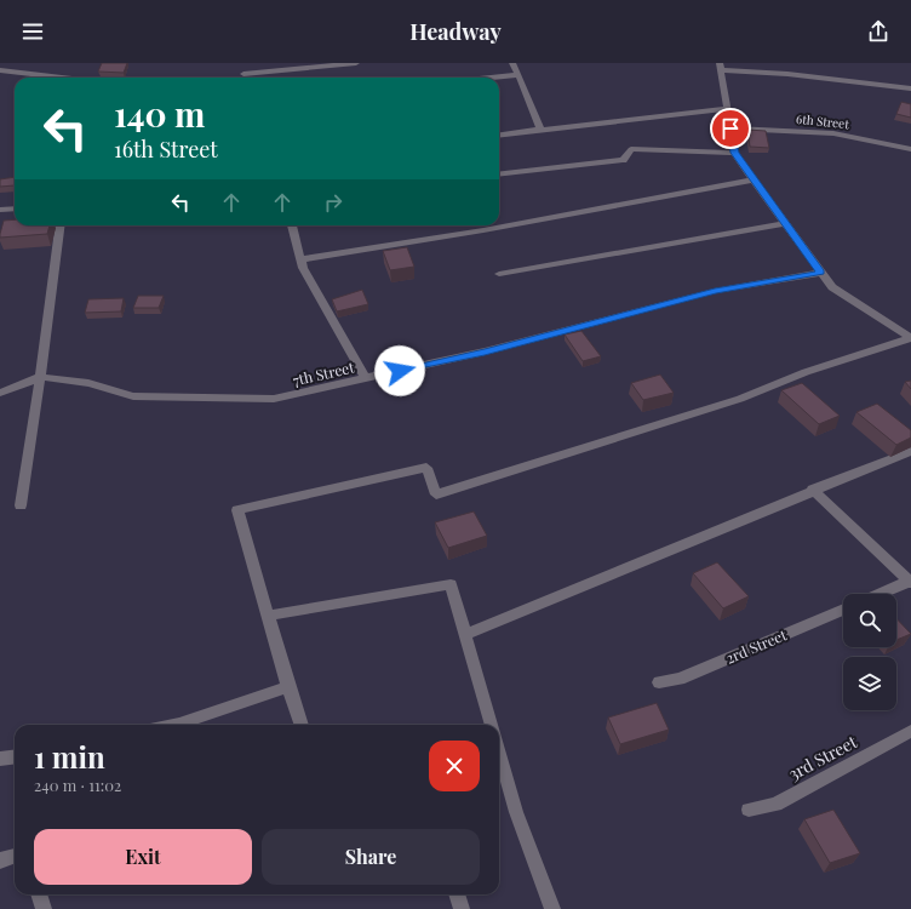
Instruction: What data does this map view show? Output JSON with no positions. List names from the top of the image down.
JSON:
{
  "streets": {
    "street": [
      "6th Street",
      "7th Street",
      "2rd Street",
      "3rd Street"
    ]
  },
  "page": {
    "header": "Headway",
    "turn": ["140 m", "16th Street"],
    "heading": ["1 min", "240 m · 11:02"],
    "buttons": ["Exit", "Share"]
  }
}
